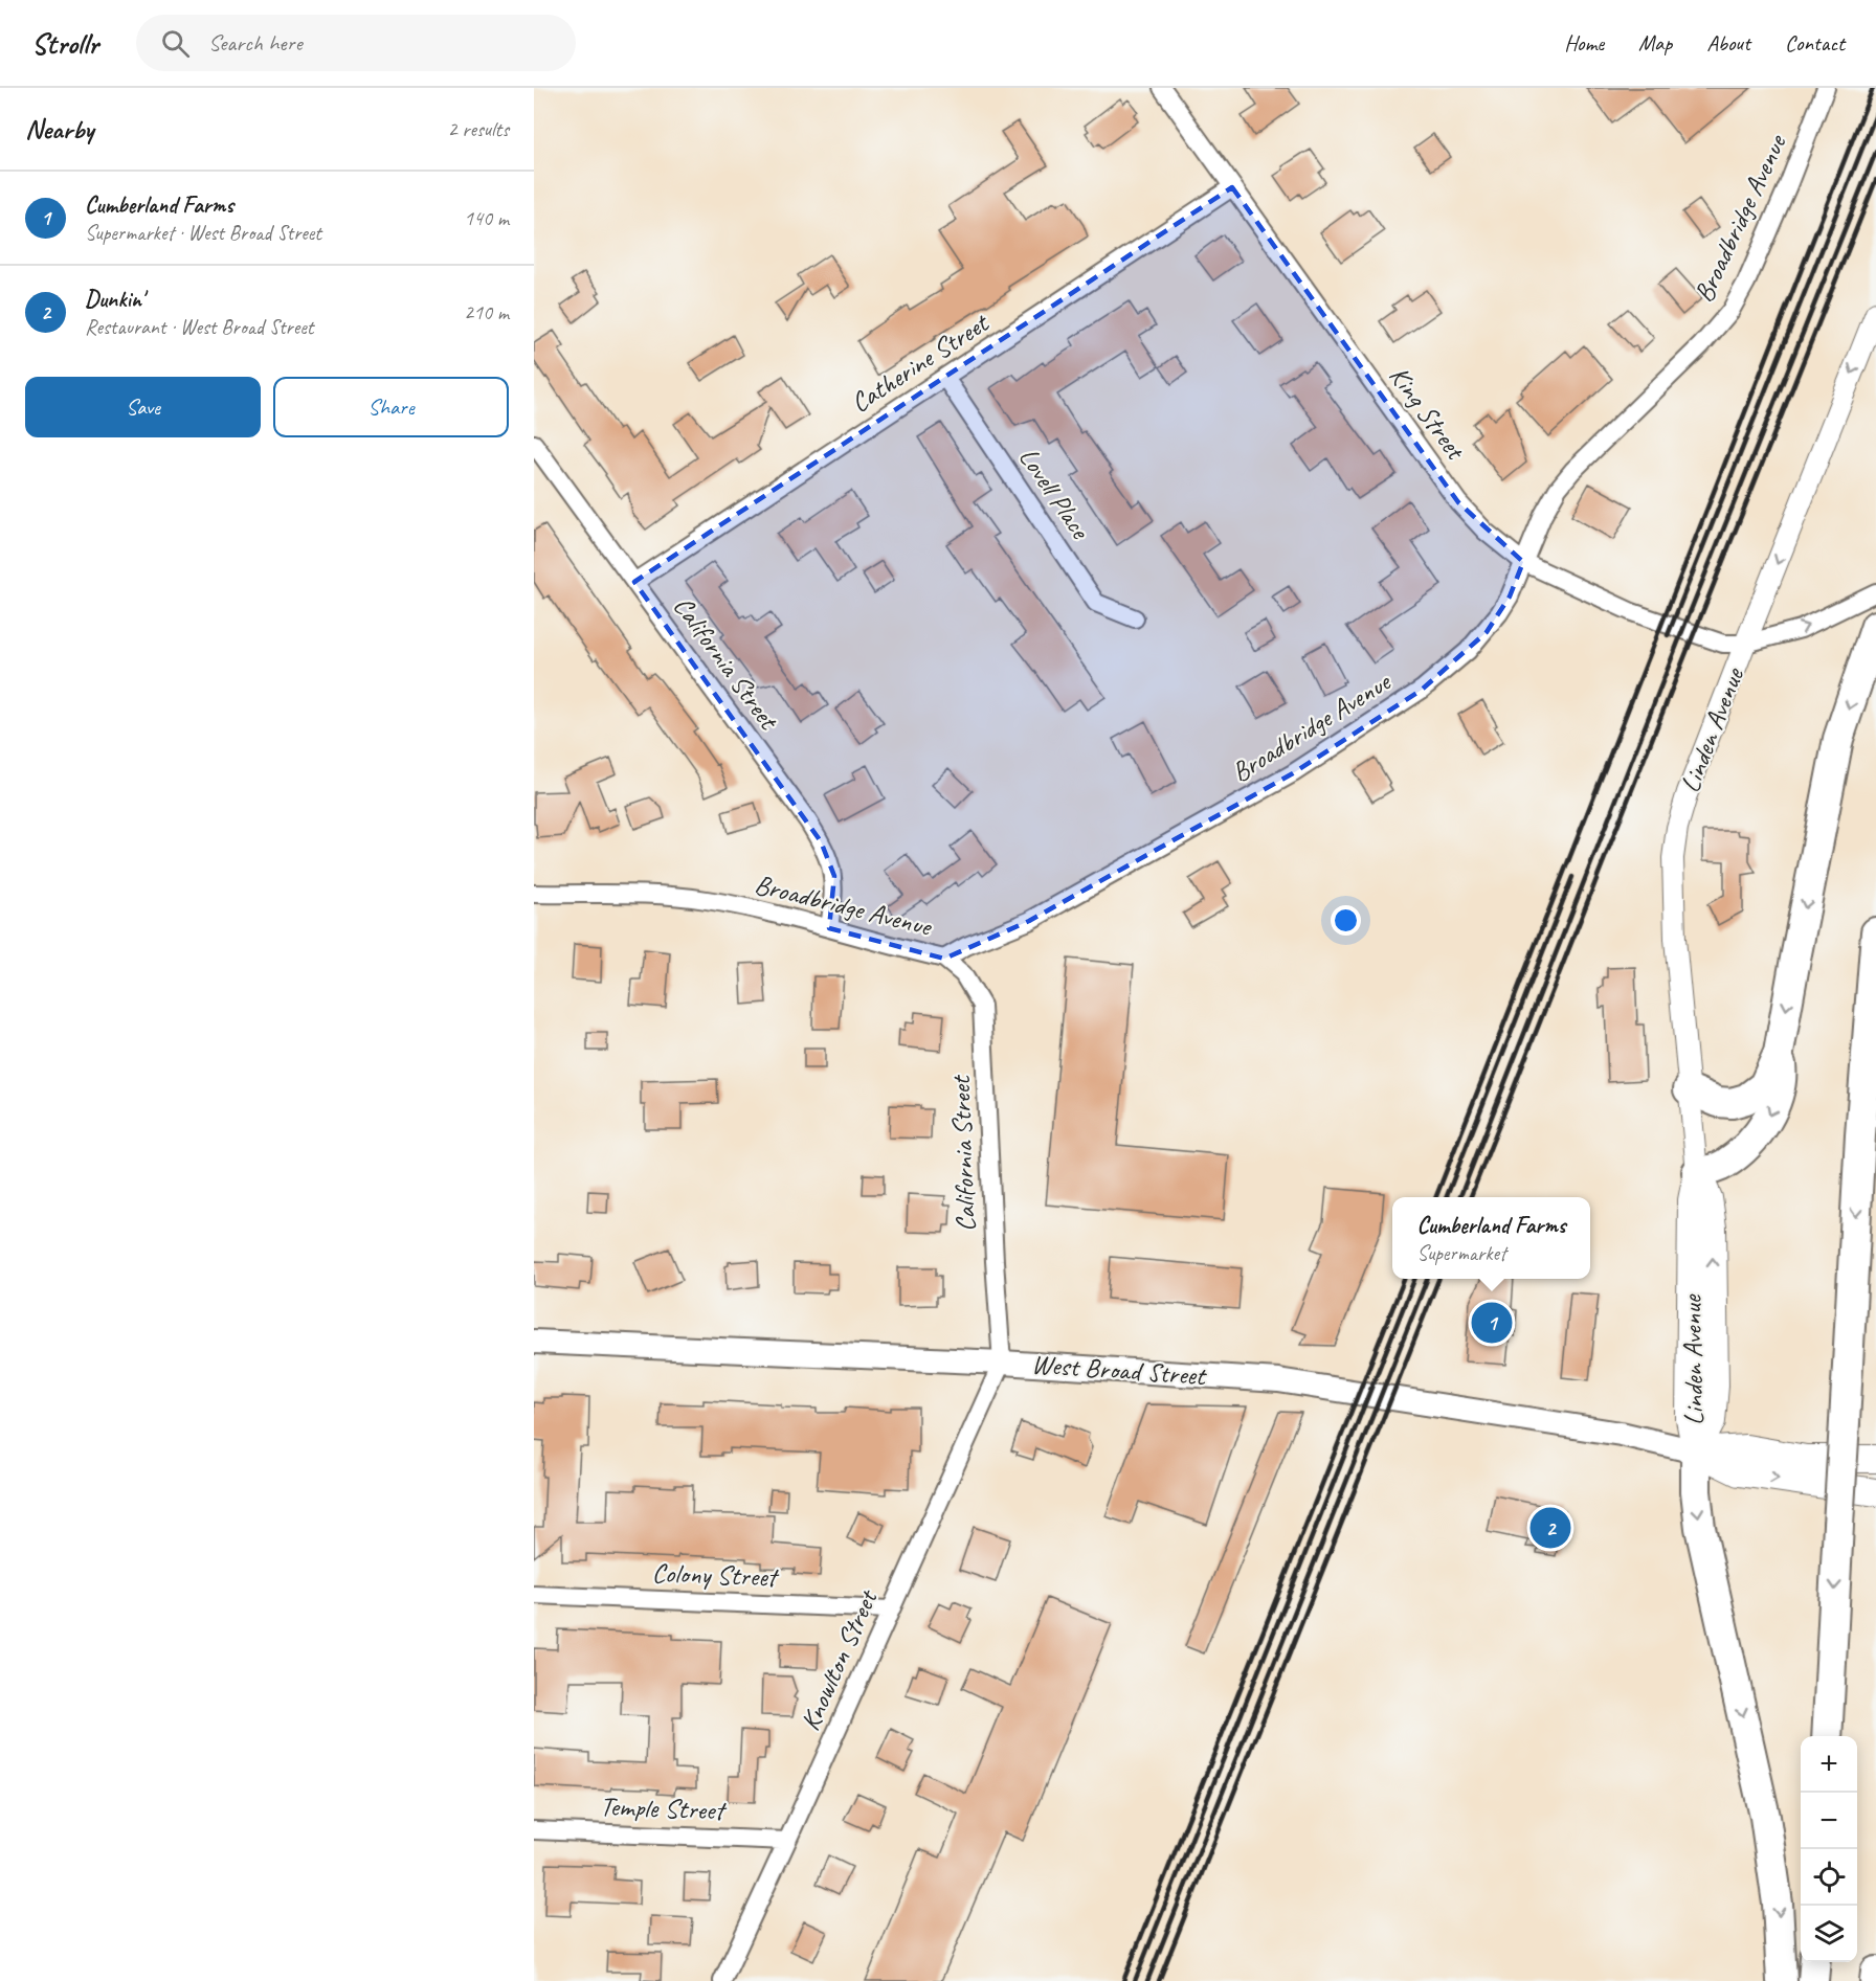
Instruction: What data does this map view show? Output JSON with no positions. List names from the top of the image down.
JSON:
{
  "streets": {
    "main road": ["Linden Avenue", "West Broad Street"],
    "street": [
      "Broadbridge Avenue",
      "Catherine Street",
      "King Street",
      "Lovell Place",
      "California Street",
      "Colony Street",
      "Knowlton Street",
      "Temple Street"
    ]
  },
  "crossings": [
    ["Broadbridge Avenue", "King Street"],
    ["Broadbridge Avenue", "California Street"],
    ["Catherine Street", "King Street"],
    ["Catherine Street", "Lovell Place"],
    ["Catherine Street", "California Street"],
    ["King Street", "Linden Avenue"],
    ["California Street", "West Broad Street"],
    ["California Street", "Knowlton Street"],
    ["Linden Avenue", "West Broad Street"],
    ["West Broad Street", "Knowlton Street"],
    ["Colony Street", "Knowlton Street"],
    ["Knowlton Street", "Temple Street"]
  ],
  "page": {
    "header": "Strollr",
    "search": "Search here",
    "nav": [
      "Home",
      "Map",
      "About",
      "Contact"
    ],
    "heading": ["Nearby", "2 results"],
    "list": [
      {
        "mark": "1",
        "name": "Cumberland Farms",
        "note": "Supermarket · West Broad Street",
        "value": "140 m"
      },
      {
        "mark": "2",
        "name": "Dunkin'",
        "note": "Restaurant · West Broad Street",
        "value": "210 m"
      }
    ],
    "buttons": ["Save", "Share"],
    "popup": ["Cumberland Farms", "Supermarket"],
    "pins": ["1", "2"],
    "map_buttons": ["+", "−"]
  }
}
